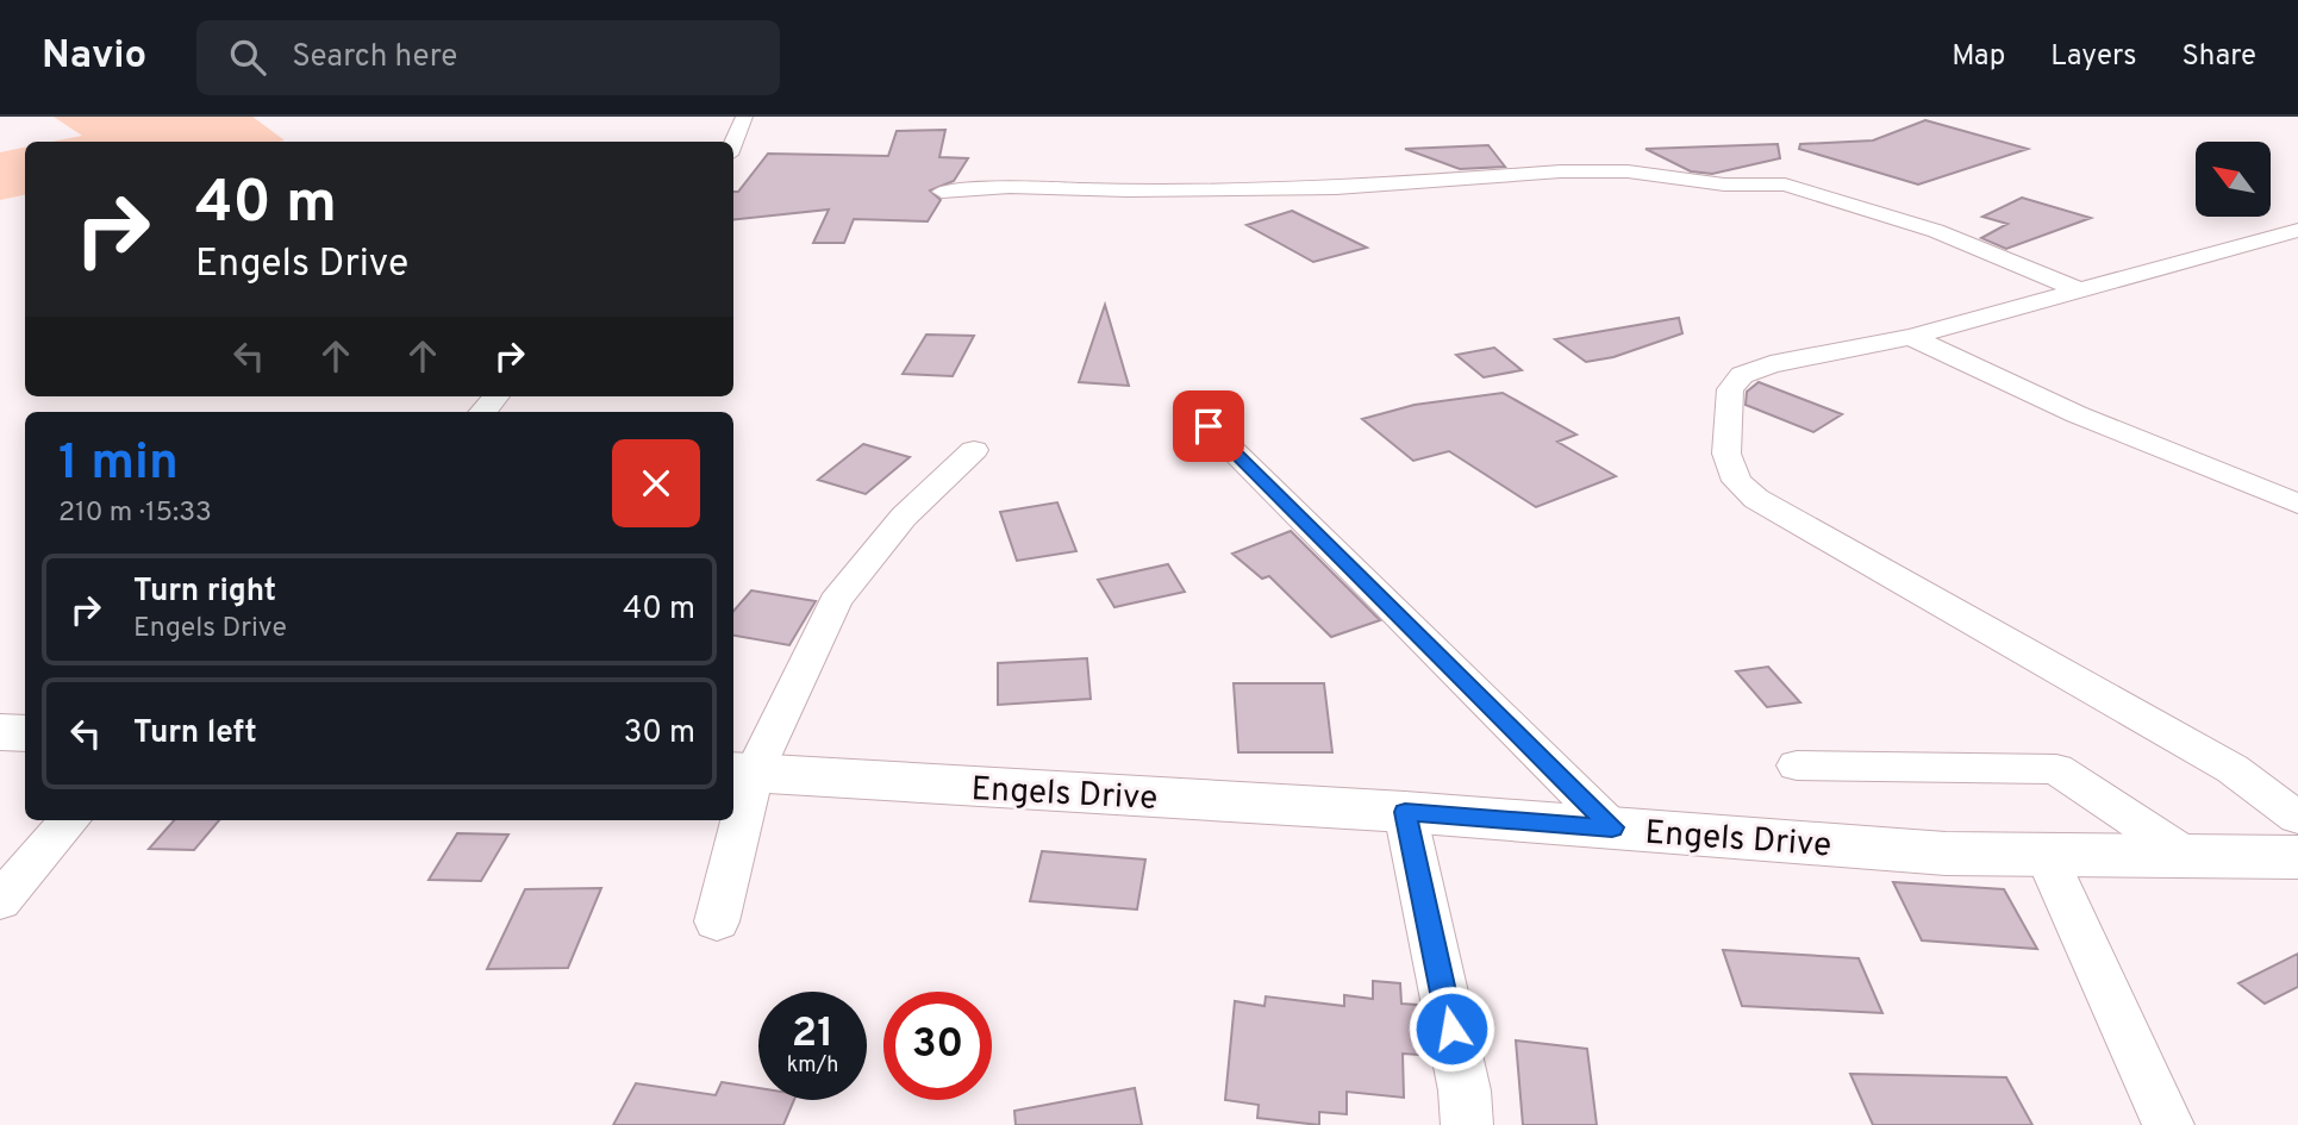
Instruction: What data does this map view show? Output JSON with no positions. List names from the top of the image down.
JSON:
{
  "streets": {
    "street": ["Engels Drive"]
  },
  "north": "top left",
  "page": {
    "header": "Navio",
    "search": "Search here",
    "nav": ["Map", "Layers", "Share"],
    "turn": ["40 m", "Engels Drive"],
    "heading": ["1 min", "210 m · 15:33"],
    "list": [
      {
        "name": "Turn right",
        "note": "Engels Drive",
        "value": "40 m"
      },
      {
        "name": "Turn left",
        "value": "30 m"
      }
    ],
    "speed": "21 km/h",
    "limit": "30"
  }
}
